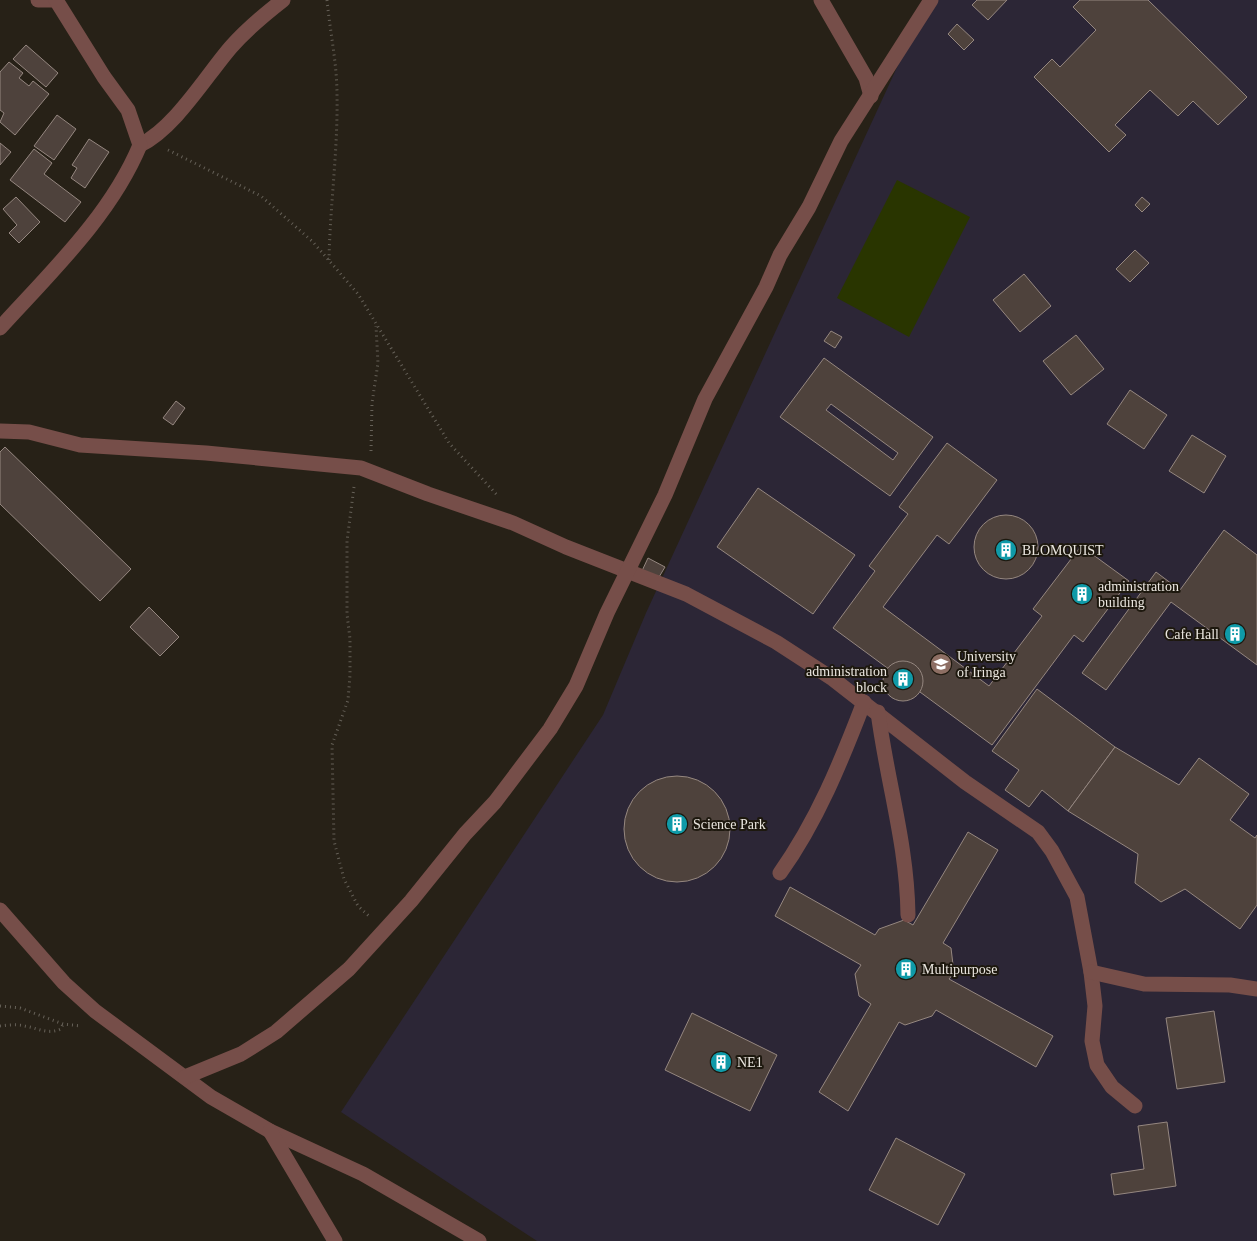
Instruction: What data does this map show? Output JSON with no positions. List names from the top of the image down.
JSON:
{
  "places": {
    "building": [
      "BLOMQUIST",
      "administration building",
      "Cafe Hall",
      "administration block",
      "Science Park",
      "Multipurpose",
      "NE1"
    ],
    "school or university": ["University of Iringa"]
  }
}
